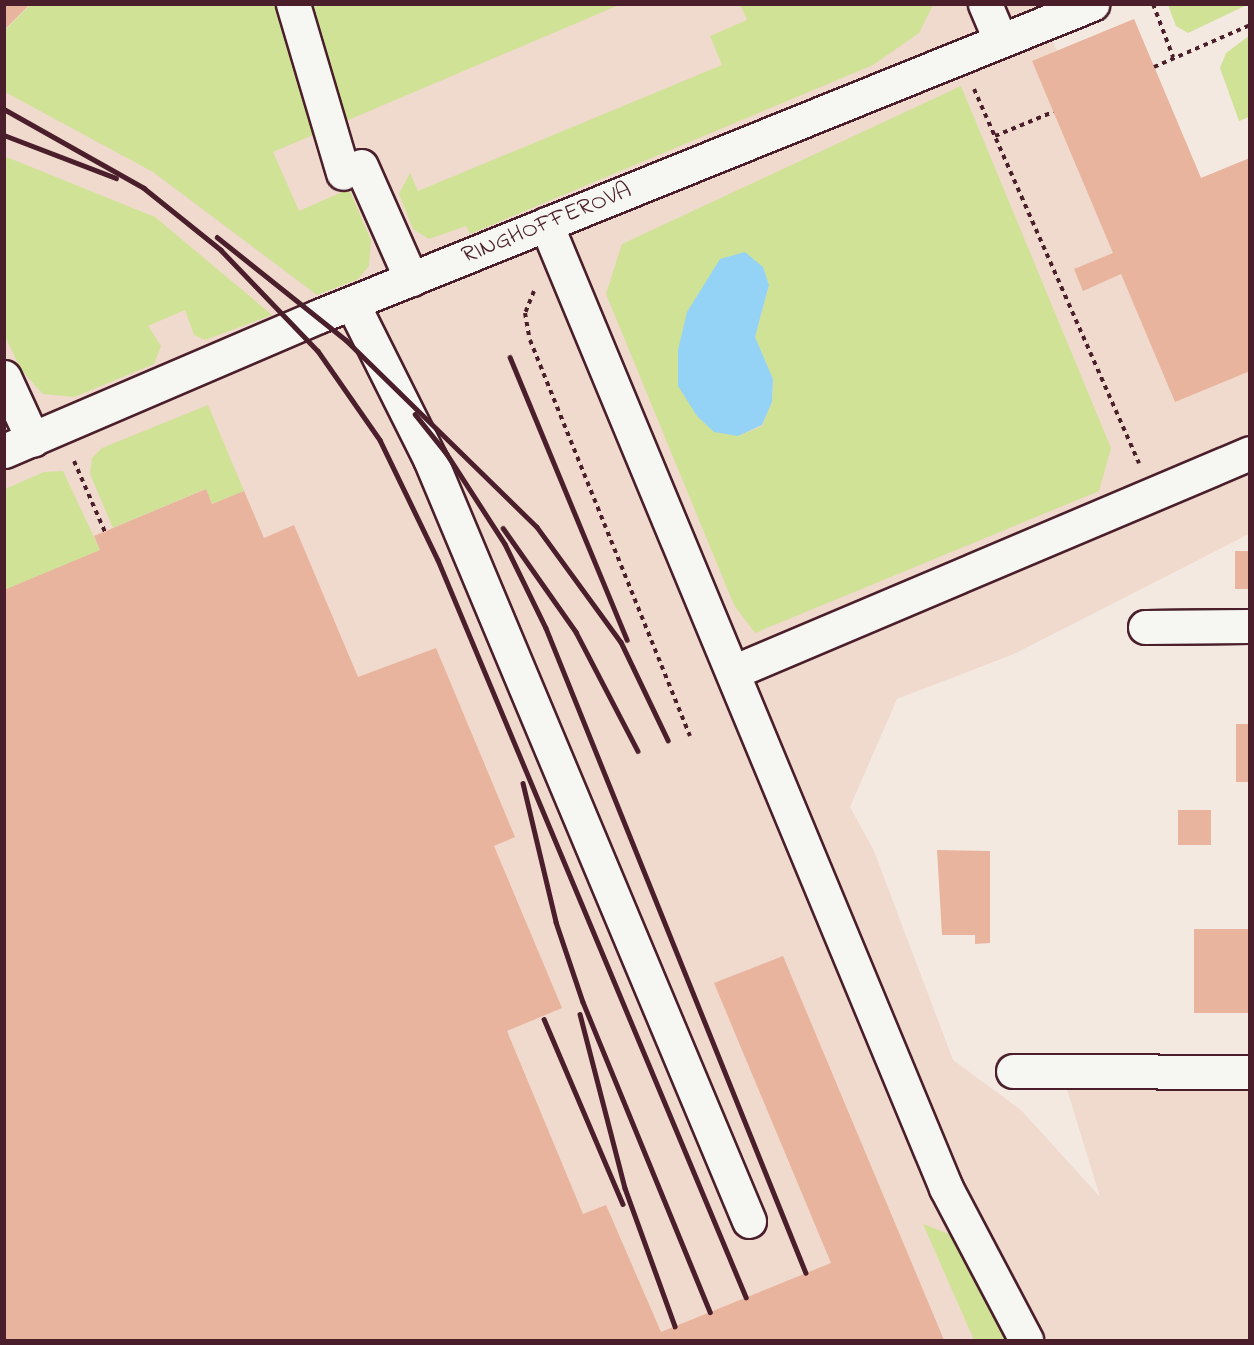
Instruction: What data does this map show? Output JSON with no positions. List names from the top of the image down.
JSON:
{
  "streets": {
    "street": ["RINGHOFFEROVA"]
  }
}
